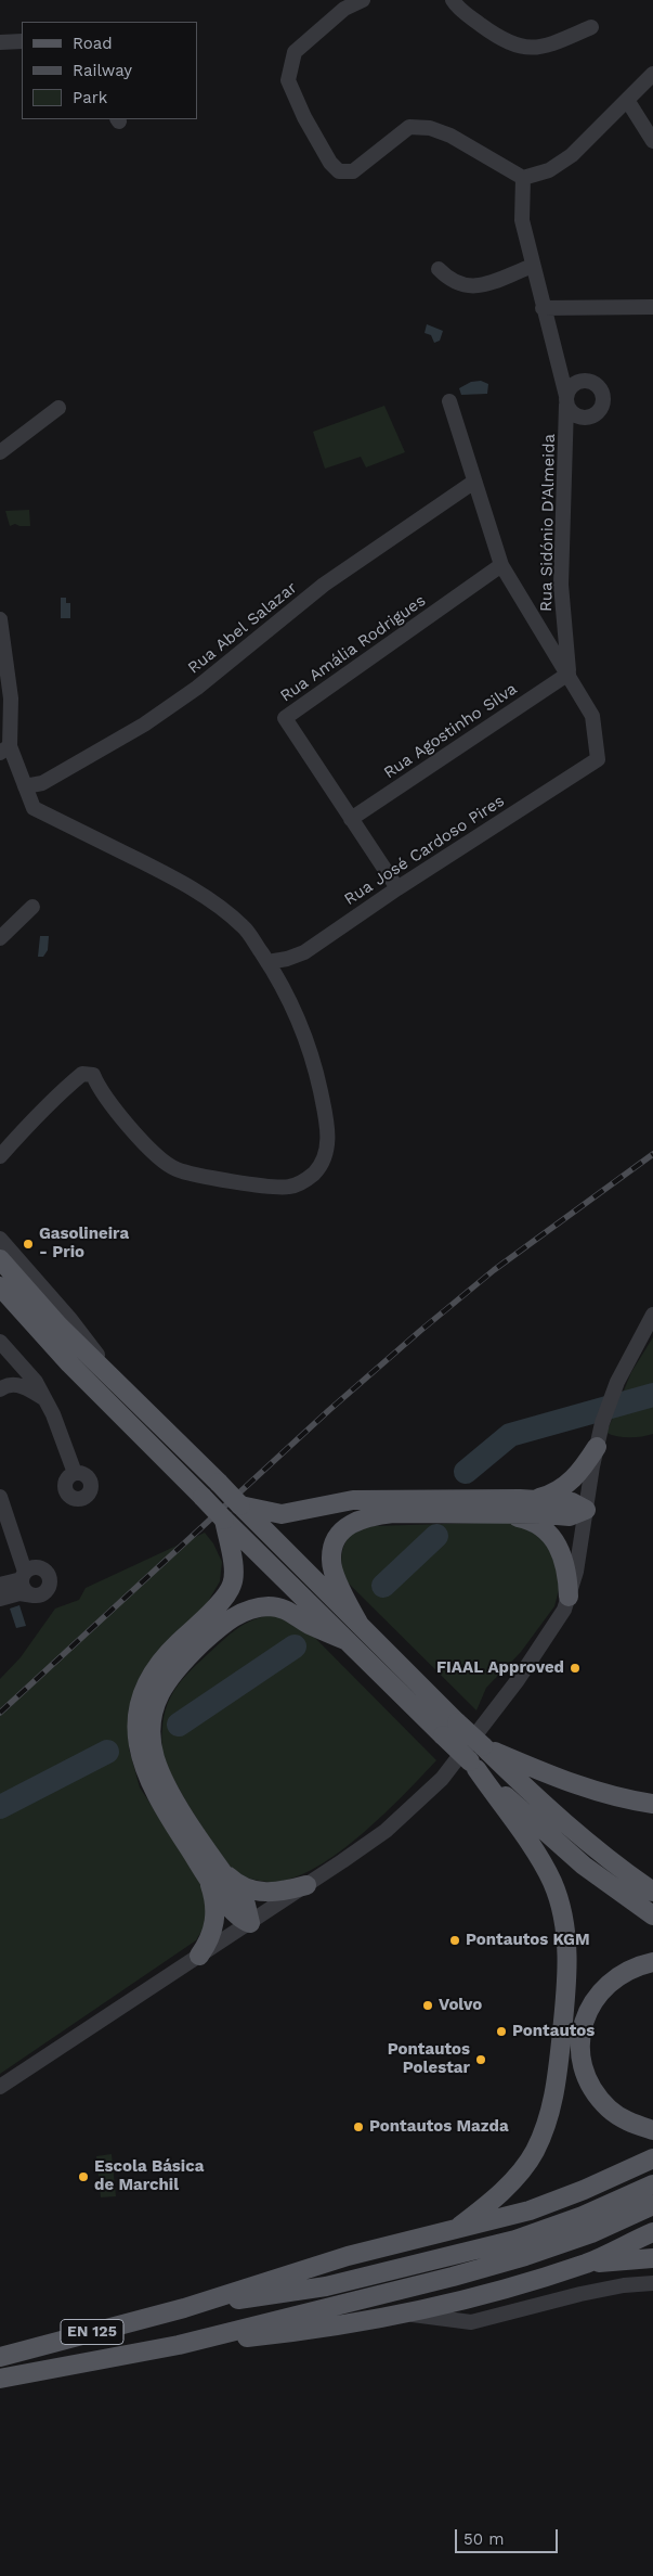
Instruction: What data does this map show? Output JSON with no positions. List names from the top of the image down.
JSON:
{
  "streets": {
    "main road": ["EN 125"],
    "street": [
      "Rua Sidónio D'Almeida",
      "Rua Abel Salazar",
      "Rua Amália Rodrigues",
      "Rua Agostinho Silva",
      "Rua José Cardoso Pires"
    ]
  },
  "crossings": [
    ["Rua Sidónio D'Almeida", "Rua Agostinho Silva"],
    ["Rua Sidónio D'Almeida", "Rua José Cardoso Pires"],
    ["Rua Amália Rodrigues", "Rua Agostinho Silva"],
    ["Rua Amália Rodrigues", "Rua José Cardoso Pires"],
    ["Rua Agostinho Silva", "Rua José Cardoso Pires"]
  ],
  "places": [
    "Gasolineira - Prio",
    "FIAAL Approved",
    "Pontautos KGM",
    "Volvo",
    "Pontautos",
    "Pontautos Polestar",
    "Pontautos Mazda",
    "Escola Básica de Marchil"
  ],
  "legend": ["Road", "Railway", "Park"],
  "scale_bar": "50 m"
}
